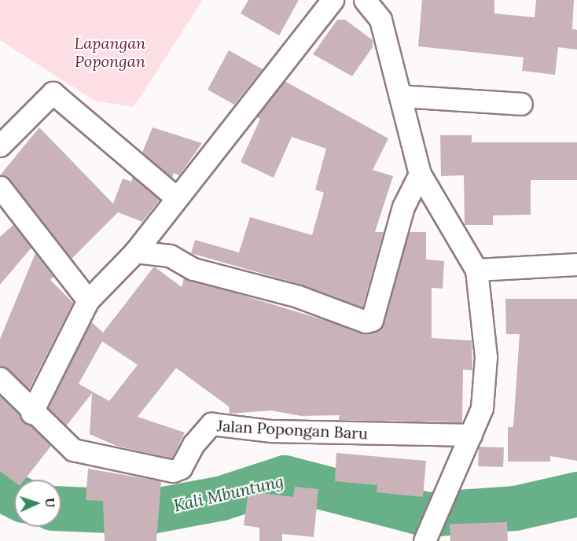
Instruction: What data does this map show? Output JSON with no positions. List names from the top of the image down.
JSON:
{
  "streets": {
    "street": ["Jalan Popongan Baru"]
  },
  "water": ["Kali Mbuntung"],
  "parks": ["Lapangan Popongan"],
  "north": "right"
}
